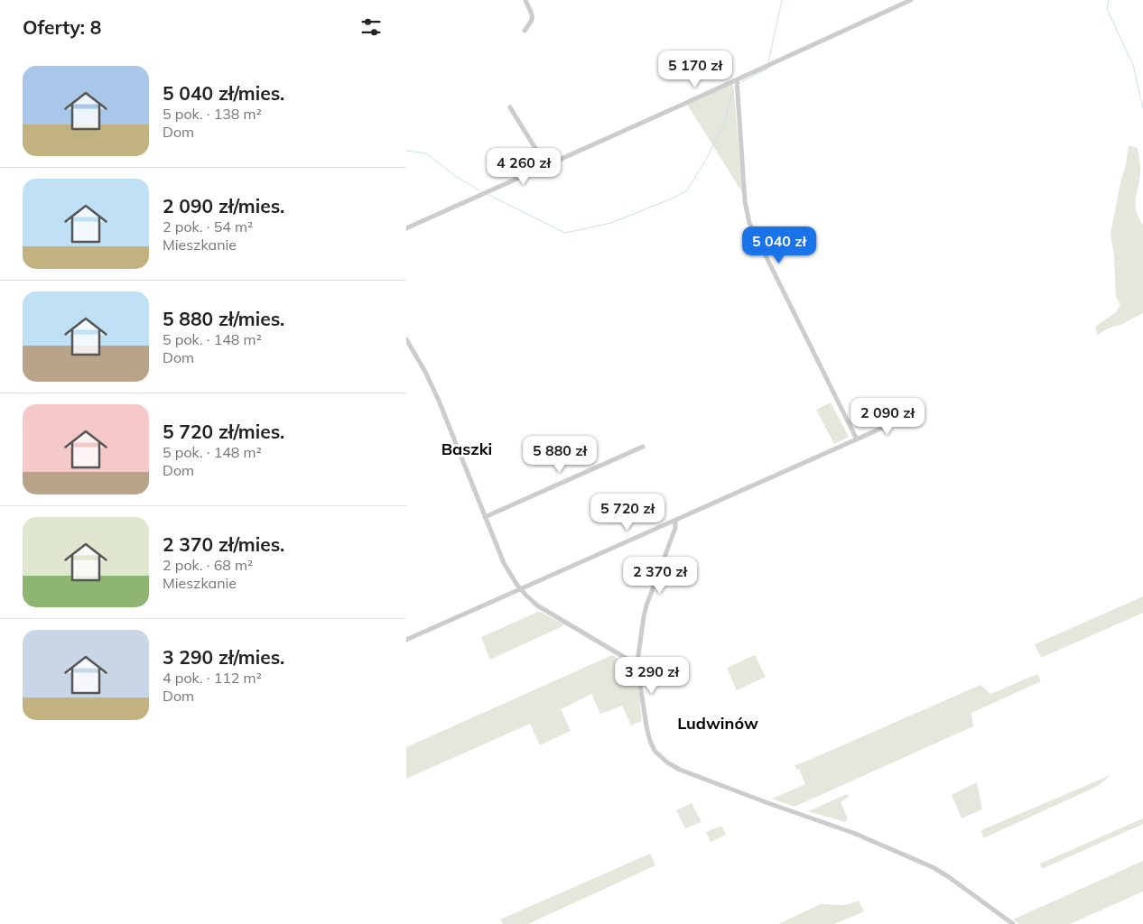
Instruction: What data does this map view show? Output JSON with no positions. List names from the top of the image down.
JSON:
{
  "districts": ["Baszki", "Ludwinów"],
  "page": {
    "heading": "Oferty: 8",
    "price": [
      "5 170 zł",
      "4 260 zł",
      "5 040 zł",
      "2 090 zł",
      "5 880 zł",
      "5 720 zł",
      "2 370 zł",
      "3 290 zł"
    ],
    "list": [
      {
        "name": "5 040 zł/mies.",
        "note": "5 pok. · 138 m² · Dom"
      },
      {
        "name": "2 090 zł/mies.",
        "note": "2 pok. · 54 m² · Mieszkanie"
      },
      {
        "name": "5 880 zł/mies.",
        "note": "5 pok. · 148 m² · Dom"
      },
      {
        "name": "5 720 zł/mies.",
        "note": "5 pok. · 148 m² · Dom"
      },
      {
        "name": "2 370 zł/mies.",
        "note": "2 pok. · 68 m² · Mieszkanie"
      },
      {
        "name": "3 290 zł/mies.",
        "note": "4 pok. · 112 m² · Dom"
      }
    ]
  }
}
